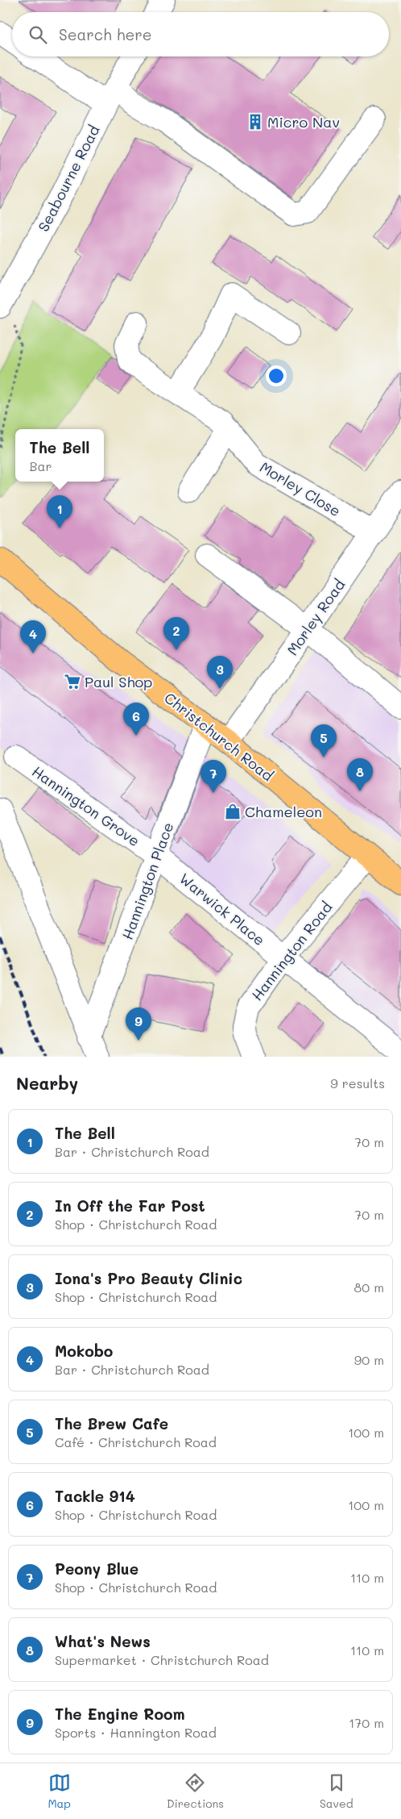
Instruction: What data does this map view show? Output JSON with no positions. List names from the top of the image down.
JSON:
{
  "streets": {
    "main road": ["Christchurch Road"],
    "street": [
      "Seabourne Road",
      "Morley Close",
      "Morley Road",
      "Hannington Grove",
      "Hannington Place",
      "Warwick Place",
      "Hannington Road"
    ]
  },
  "crossings": [
    ["Morley Close", "Morley Road"],
    ["Morley Road", "Christchurch Road"],
    ["Christchurch Road", "Hannington Place"],
    ["Christchurch Road", "Hannington Road"],
    ["Hannington Grove", "Hannington Place"],
    ["Hannington Grove", "Warwick Place"],
    ["Hannington Place", "Warwick Place"],
    ["Warwick Place", "Hannington Road"]
  ],
  "places": {
    "building": ["Micro Nav"],
    "supermarket": ["Paul Shop"],
    "shop": ["Chameleon"]
  },
  "page": {
    "search": "Search here",
    "popup": ["The Bell", "Bar"],
    "pins": [
      "1",
      "2",
      "4",
      "3",
      "6",
      "5",
      "8",
      "7",
      "9"
    ],
    "heading": ["Nearby", "9 results"],
    "list": [
      {
        "mark": "1",
        "name": "The Bell",
        "note": "Bar · Christchurch Road",
        "value": "70 m"
      },
      {
        "mark": "2",
        "name": "In Off the Far Post",
        "note": "Shop · Christchurch Road",
        "value": "70 m"
      },
      {
        "mark": "3",
        "name": "Iona's Pro Beauty Clinic",
        "note": "Shop · Christchurch Road",
        "value": "80 m"
      },
      {
        "mark": "4",
        "name": "Mokobo",
        "note": "Bar · Christchurch Road",
        "value": "90 m"
      },
      {
        "mark": "5",
        "name": "The Brew Cafe",
        "note": "Café · Christchurch Road",
        "value": "100 m"
      },
      {
        "mark": "6",
        "name": "Tackle 914",
        "note": "Shop · Christchurch Road",
        "value": "100 m"
      },
      {
        "mark": "7",
        "name": "Peony Blue",
        "note": "Shop · Christchurch Road",
        "value": "110 m"
      },
      {
        "mark": "8",
        "name": "What's News",
        "note": "Supermarket · Christchurch Road",
        "value": "110 m"
      },
      {
        "mark": "9",
        "name": "The Engine Room",
        "note": "Sports · Hannington Road",
        "value": "170 m"
      }
    ],
    "nav": ["Map", "Directions", "Saved"]
  }
}
